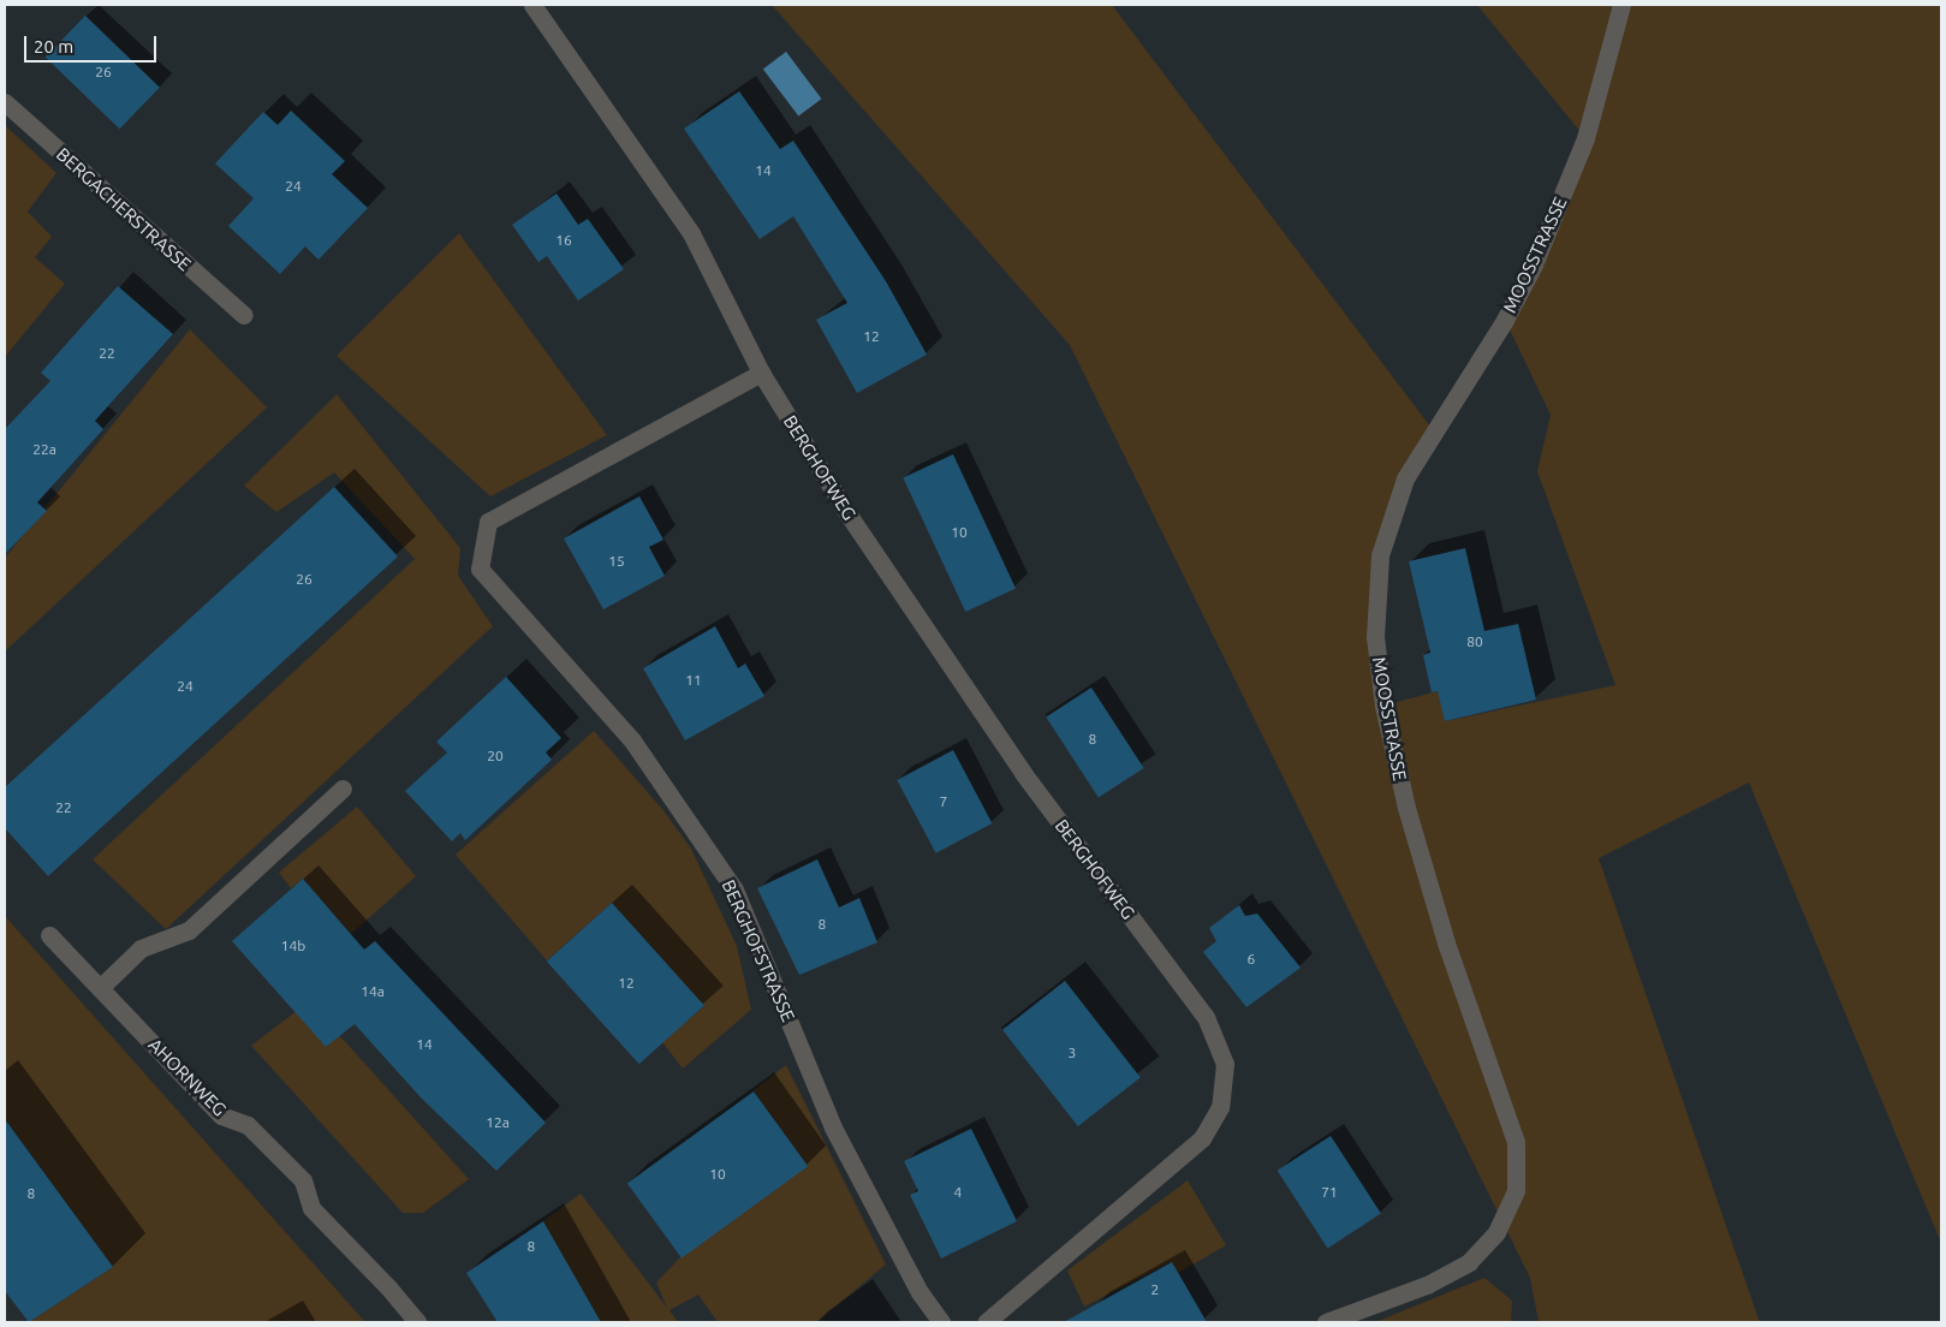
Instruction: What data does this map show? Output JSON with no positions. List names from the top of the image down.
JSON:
{
  "streets": {
    "street": [
      "BERGACHERSTRASSE",
      "MOOSSTRASSE",
      "BERGHOFWEG",
      "BERGHOFSTRASSE",
      "AHORNWEG"
    ]
  },
  "crossings": [
    ["BERGHOFWEG", "BERGHOFSTRASSE"]
  ],
  "house_numbers": [
    "26",
    "14",
    "24",
    "16",
    "12",
    "22",
    "22a",
    "10",
    "15",
    "26",
    "80",
    "11",
    "24",
    "8",
    "20",
    "7",
    "22",
    "8",
    "14b",
    "6",
    "12",
    "14a",
    "14",
    "3",
    "12a",
    "10",
    "4",
    "71",
    "8",
    "8",
    "2"
  ],
  "scale_bar": "20 m"
}
